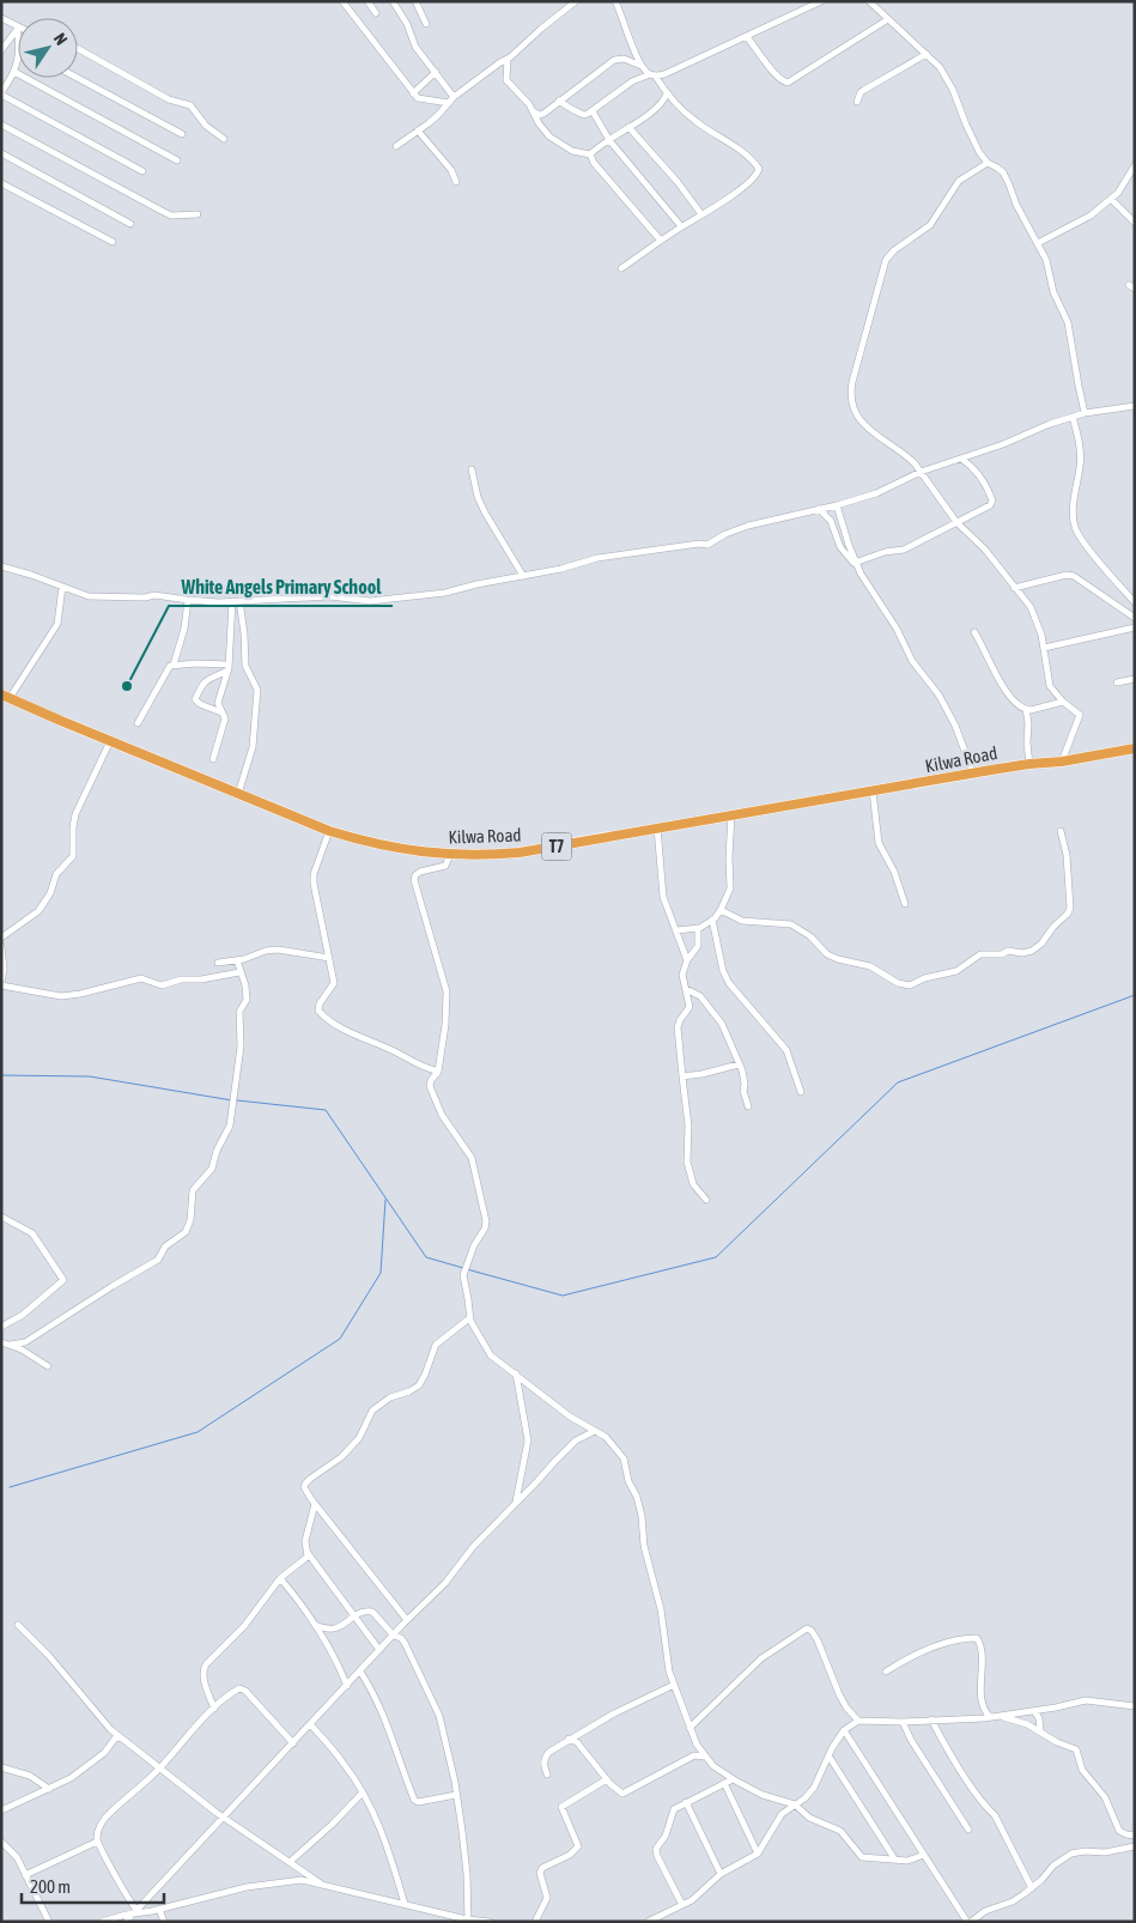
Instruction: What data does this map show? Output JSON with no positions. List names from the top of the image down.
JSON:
{
  "streets": {
    "highway": ["Kilwa Road", "T7"]
  },
  "places": ["White Angels Primary School"],
  "scale_bar": "200 m",
  "north": "top right"
}
